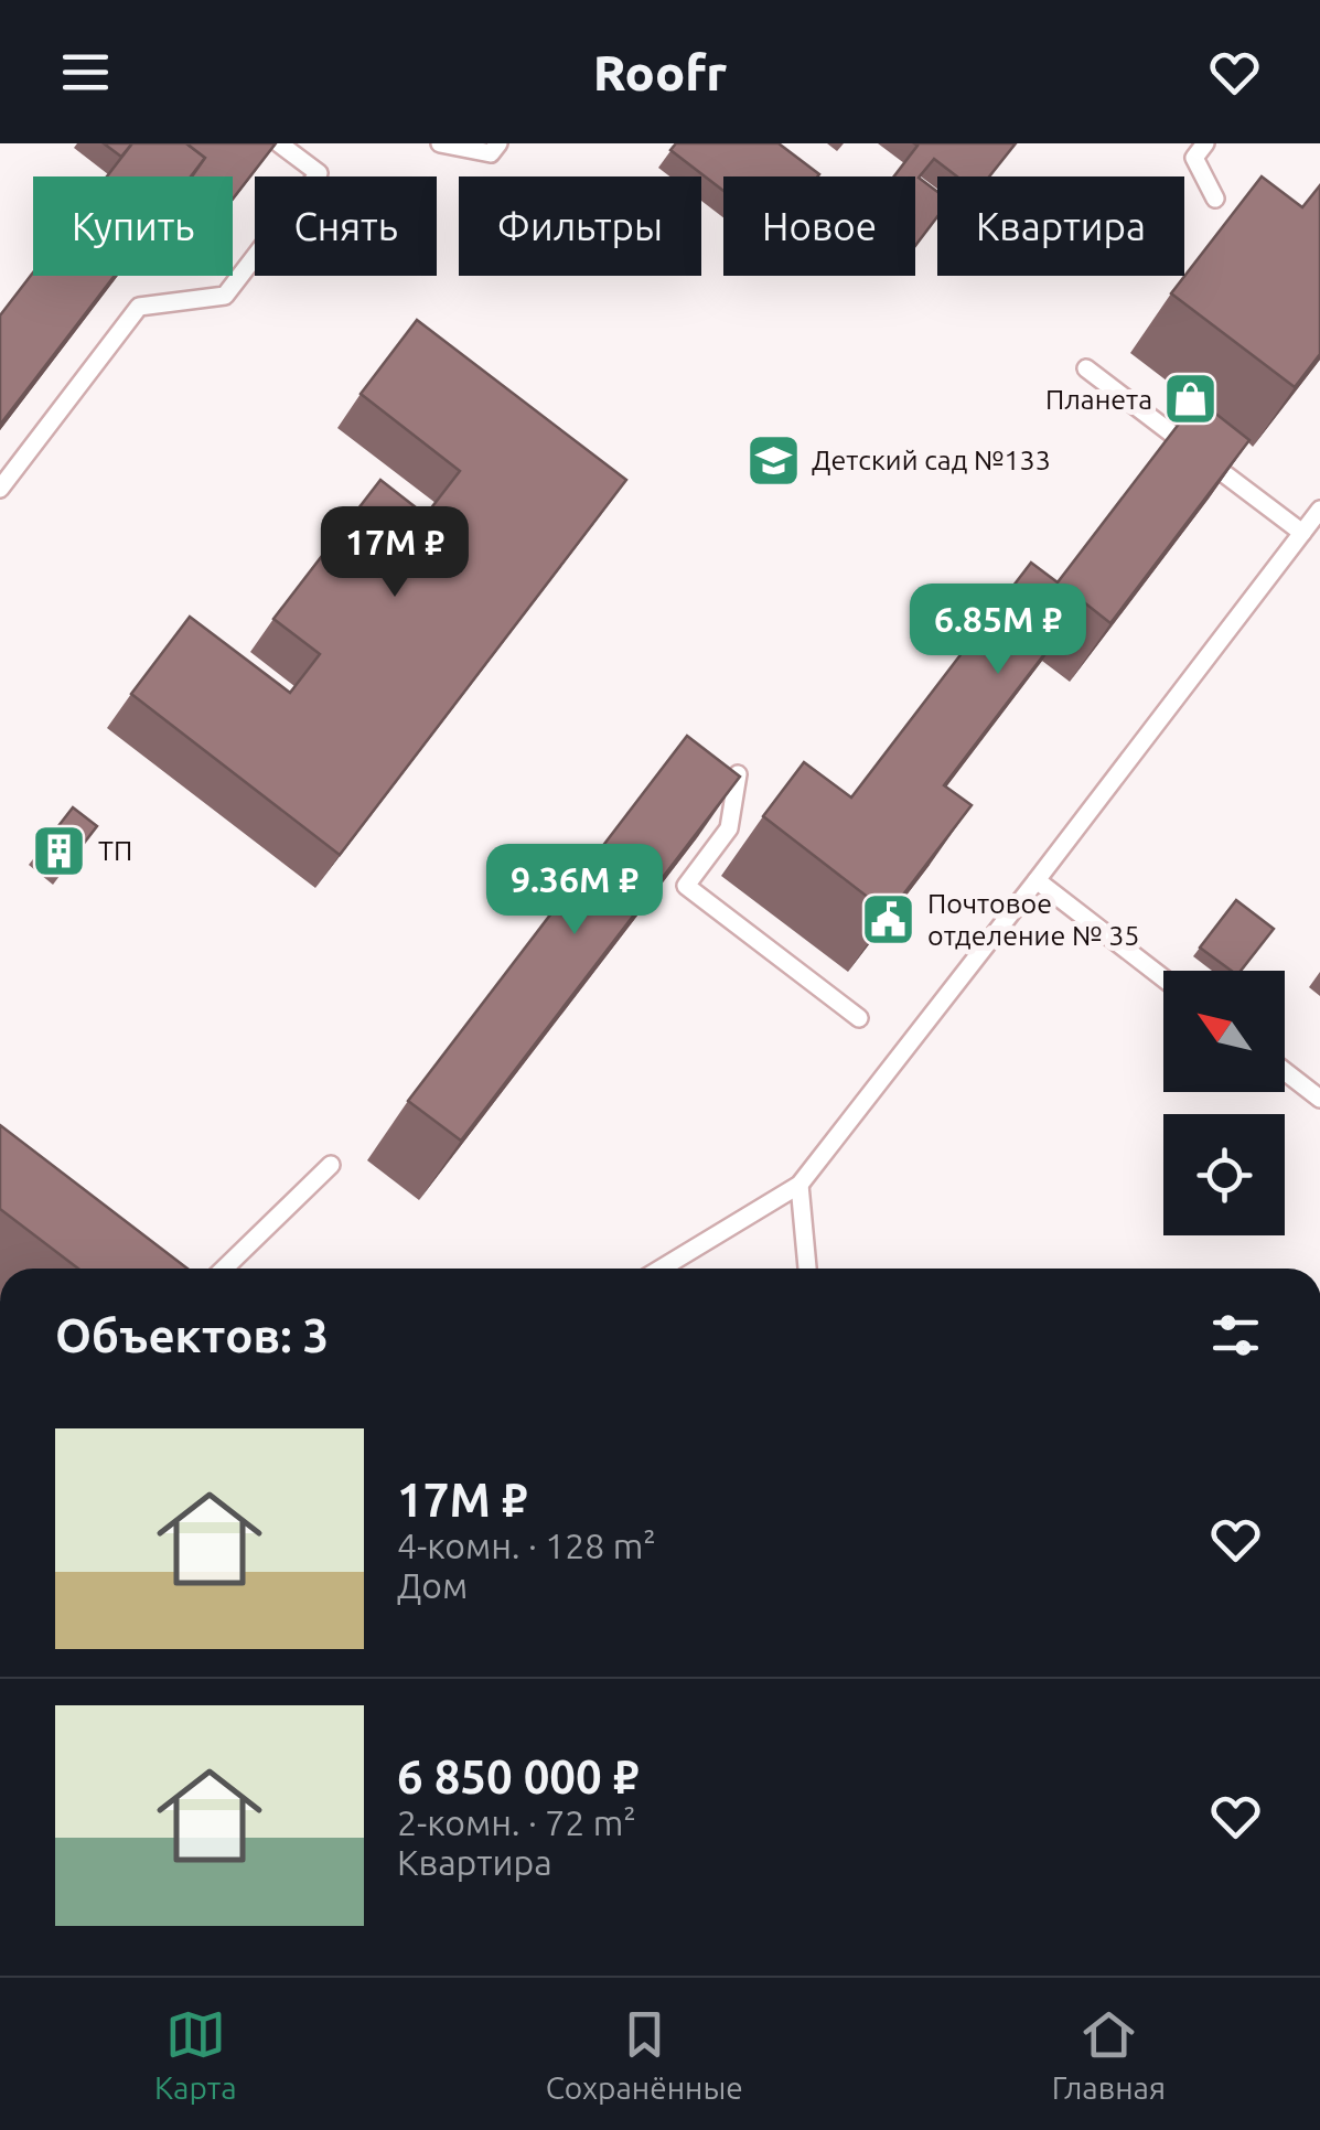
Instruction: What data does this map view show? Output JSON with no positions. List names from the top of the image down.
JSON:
{
  "places": {
    "shop": ["Планета"],
    "school or university": ["Детский сад №133"],
    "building": ["ТП"],
    "public building": ["Почтовое отделение № 35"]
  },
  "north": "top left",
  "page": {
    "header": "Roofr",
    "chip": [
      "Купить",
      "Снять",
      "Фильтры",
      "Новое",
      "Квартира"
    ],
    "price": ["17M ₽", "6.85M ₽", "9.36M ₽"],
    "heading": "Объектов: 3",
    "list": [
      {
        "name": "17M ₽",
        "note": "4-комн. · 128 m² · Дом"
      },
      {
        "name": "6 850 000 ₽",
        "note": "2-комн. · 72 m² · Квартира"
      }
    ],
    "tabs": ["Карта", "Сохранённые", "Главная"]
  }
}
